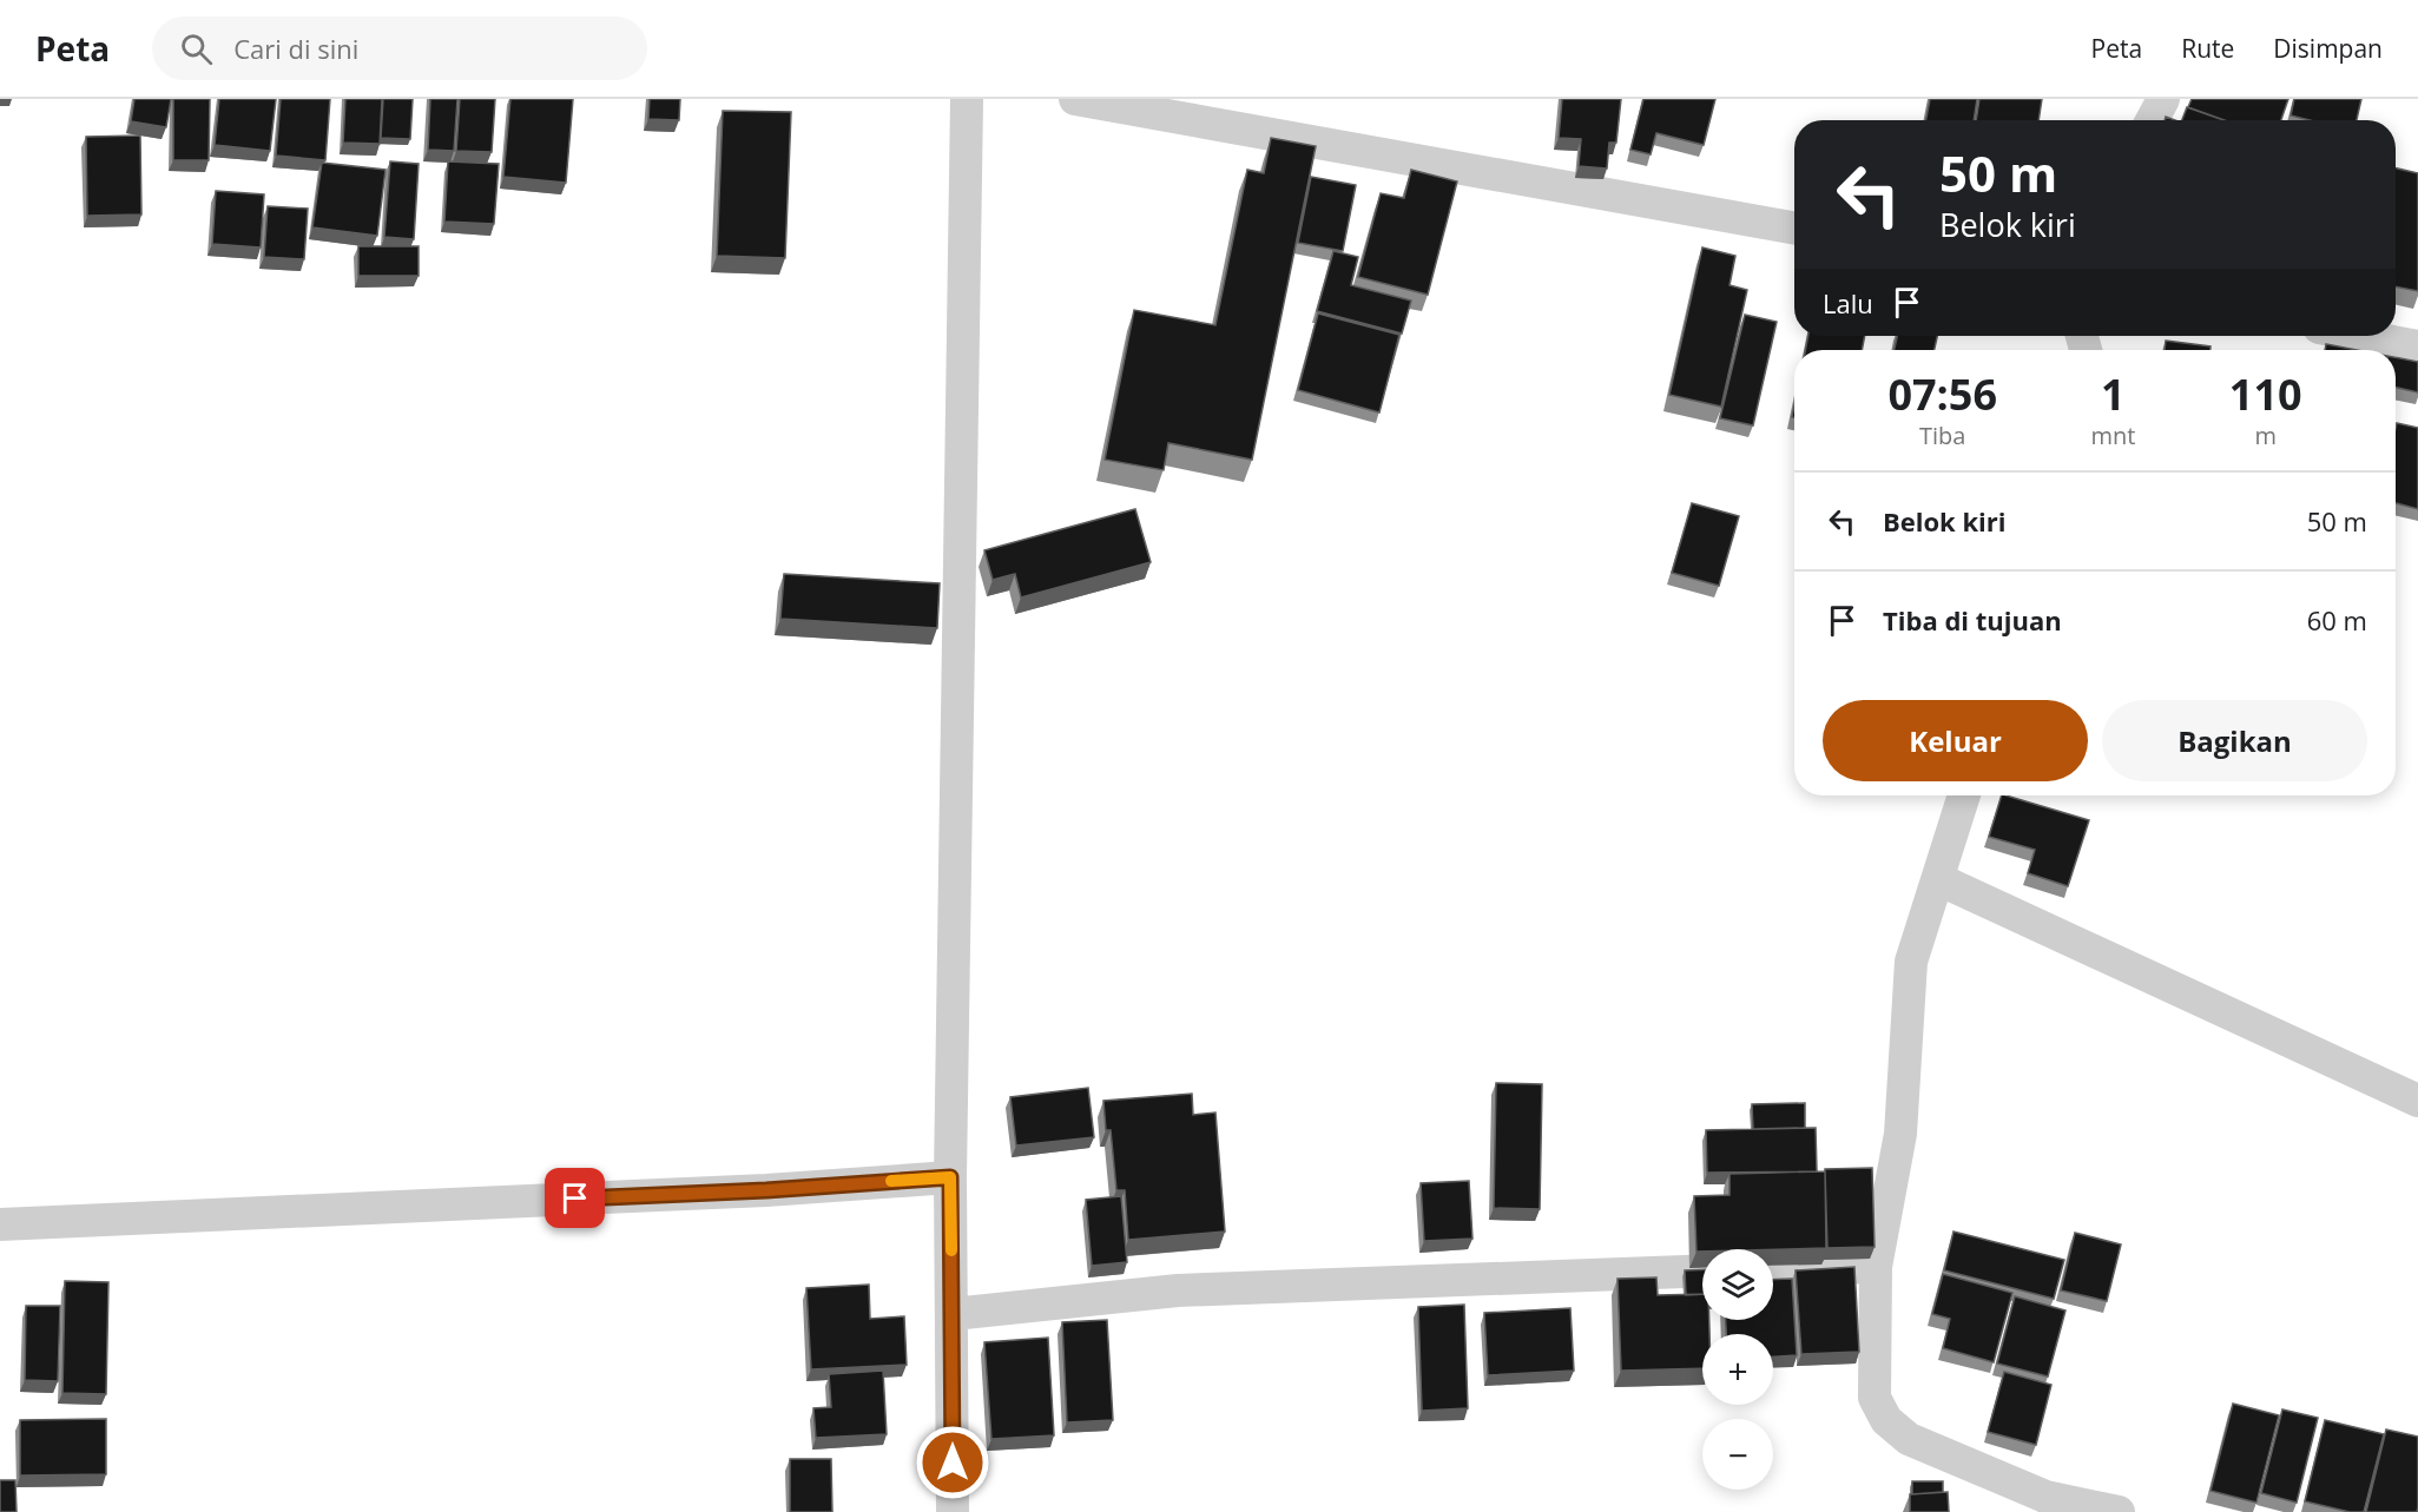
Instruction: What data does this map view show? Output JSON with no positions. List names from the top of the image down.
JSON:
{
  "page": {
    "header": "Peta",
    "search": "Cari di sini",
    "nav": ["Peta", "Rute", "Disimpan"],
    "turn": ["50 m", "Belok kiri"],
    "then": "Lalu",
    "eta": [
      "07:56",
      "Tiba",
      "1",
      "mnt",
      "110",
      "m"
    ],
    "list": [
      {
        "name": "Belok kiri",
        "value": "50 m"
      },
      {
        "name": "Tiba di tujuan",
        "value": "60 m"
      }
    ],
    "buttons": ["Keluar", "Bagikan"],
    "map_buttons": ["+", "−"]
  }
}
